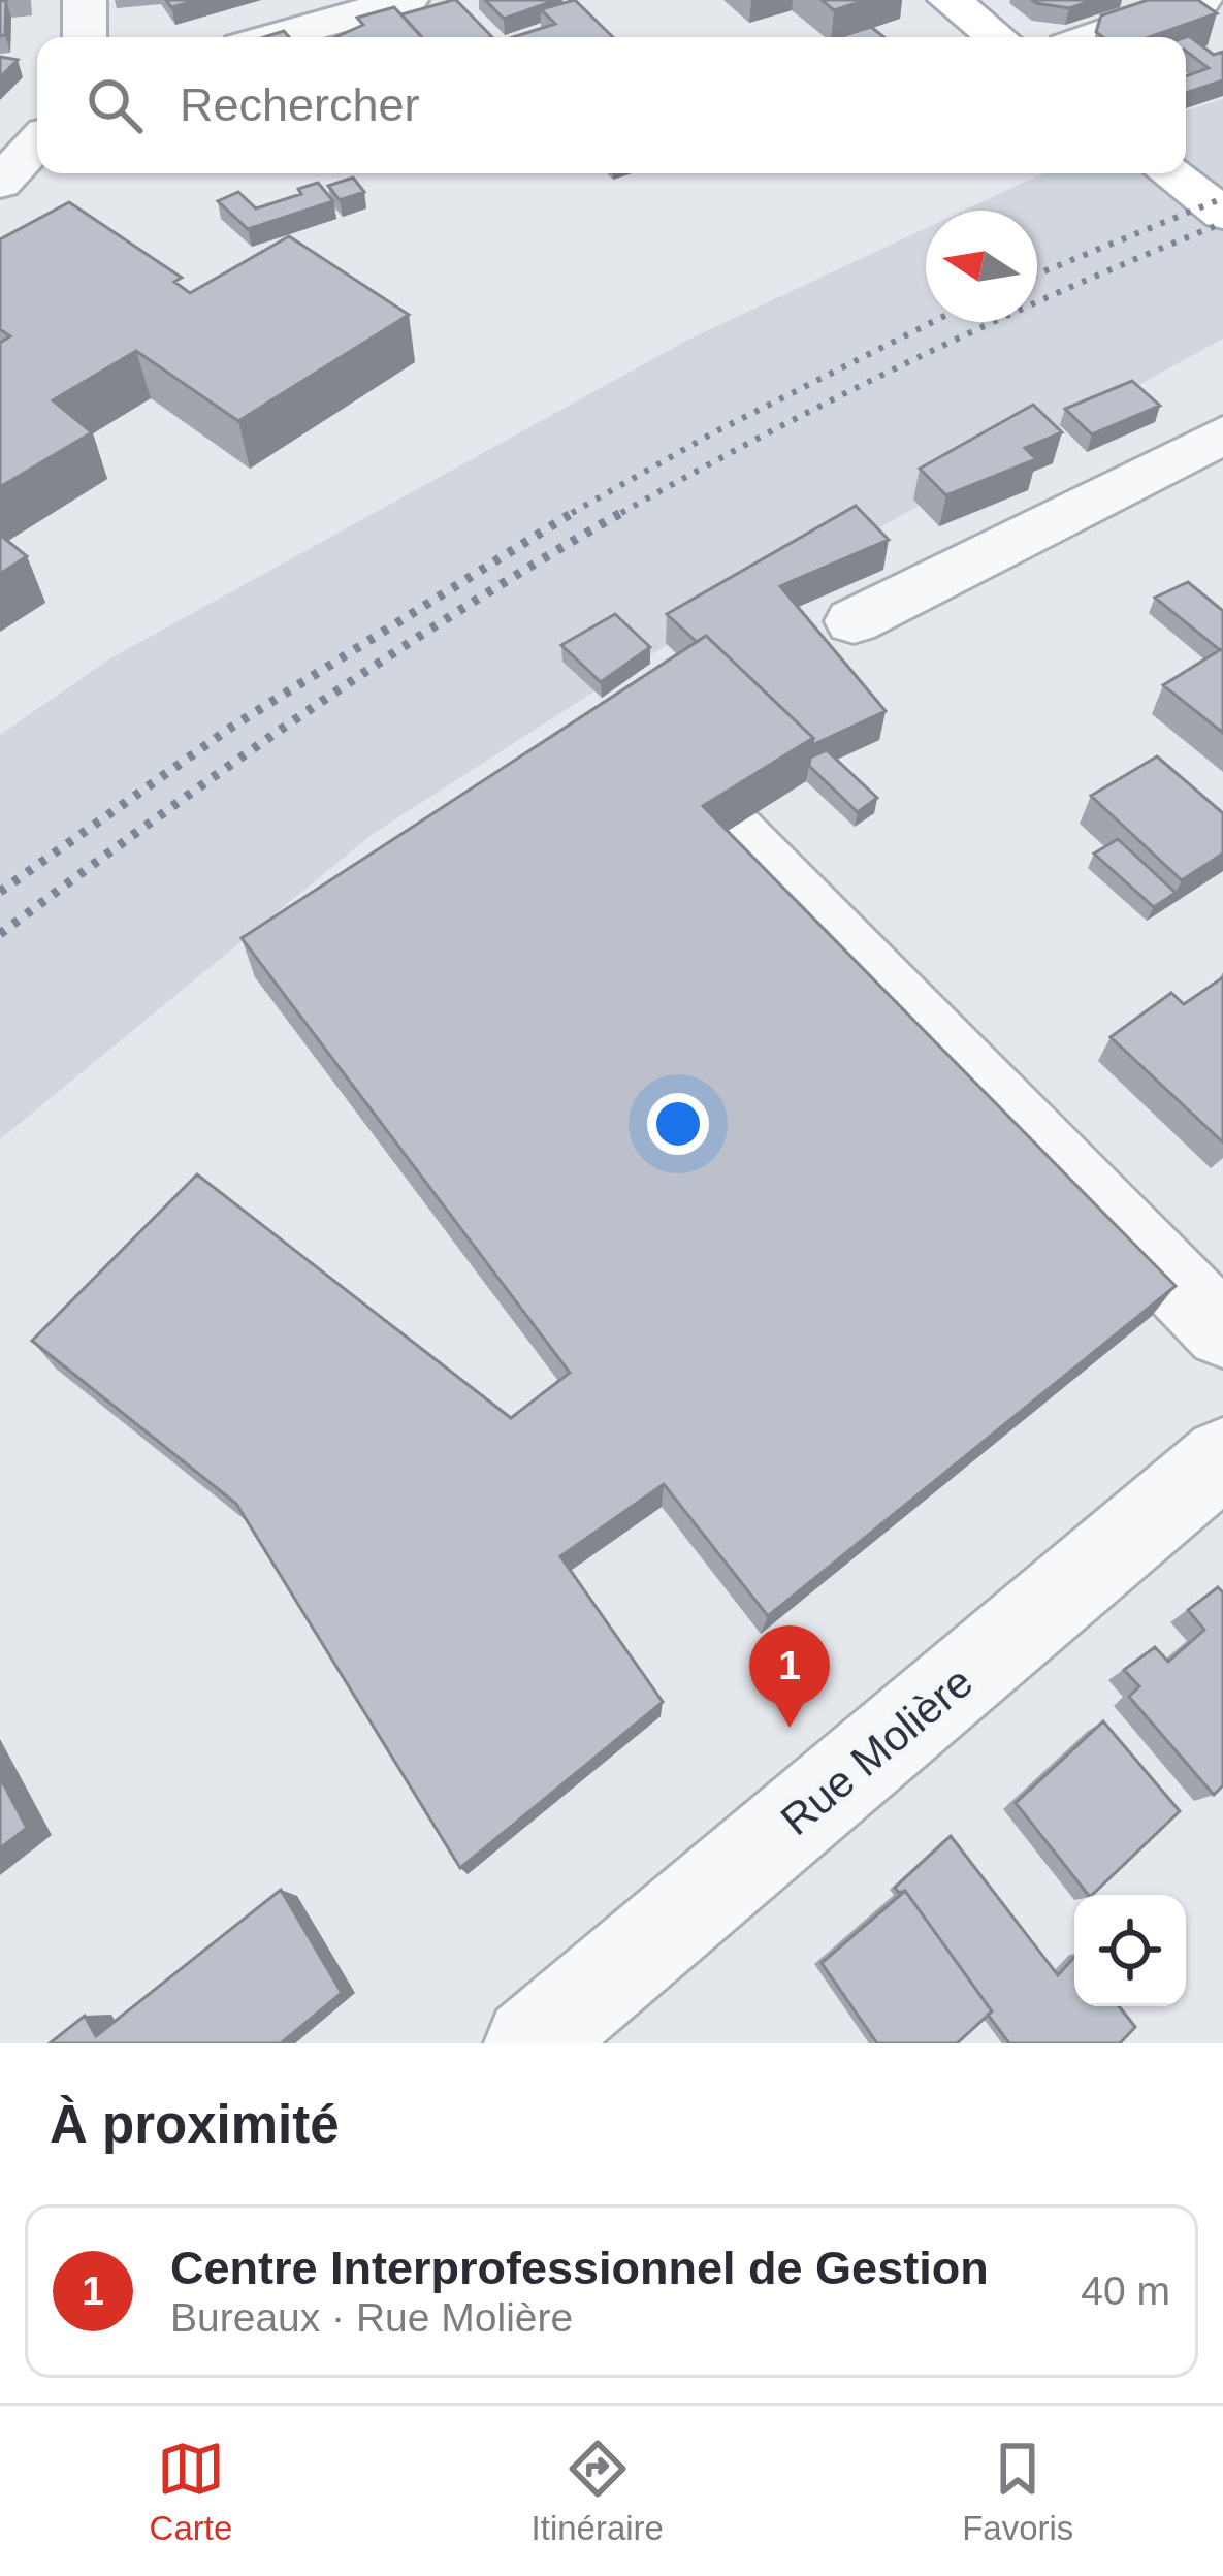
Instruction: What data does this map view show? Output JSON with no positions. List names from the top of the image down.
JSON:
{
  "streets": {
    "street": ["Rue Molière"]
  },
  "north": "left",
  "page": {
    "search": "Rechercher",
    "pins": "1",
    "heading": "À proximité",
    "list": [
      {
        "mark": "1",
        "name": "Centre Interprofessionnel de Gestion",
        "note": "Bureaux · Rue Molière",
        "value": "40 m"
      }
    ],
    "nav": ["Carte", "Itinéraire", "Favoris"]
  }
}
